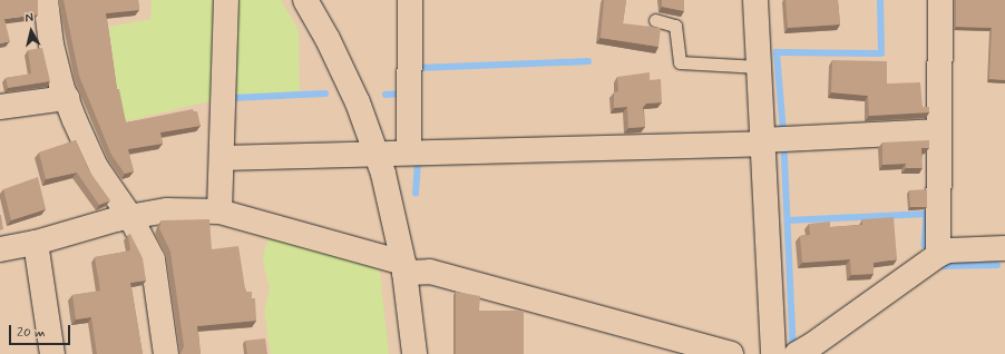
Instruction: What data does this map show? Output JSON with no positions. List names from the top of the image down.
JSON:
{
  "scale_bar": "20 m",
  "north": "top"
}
